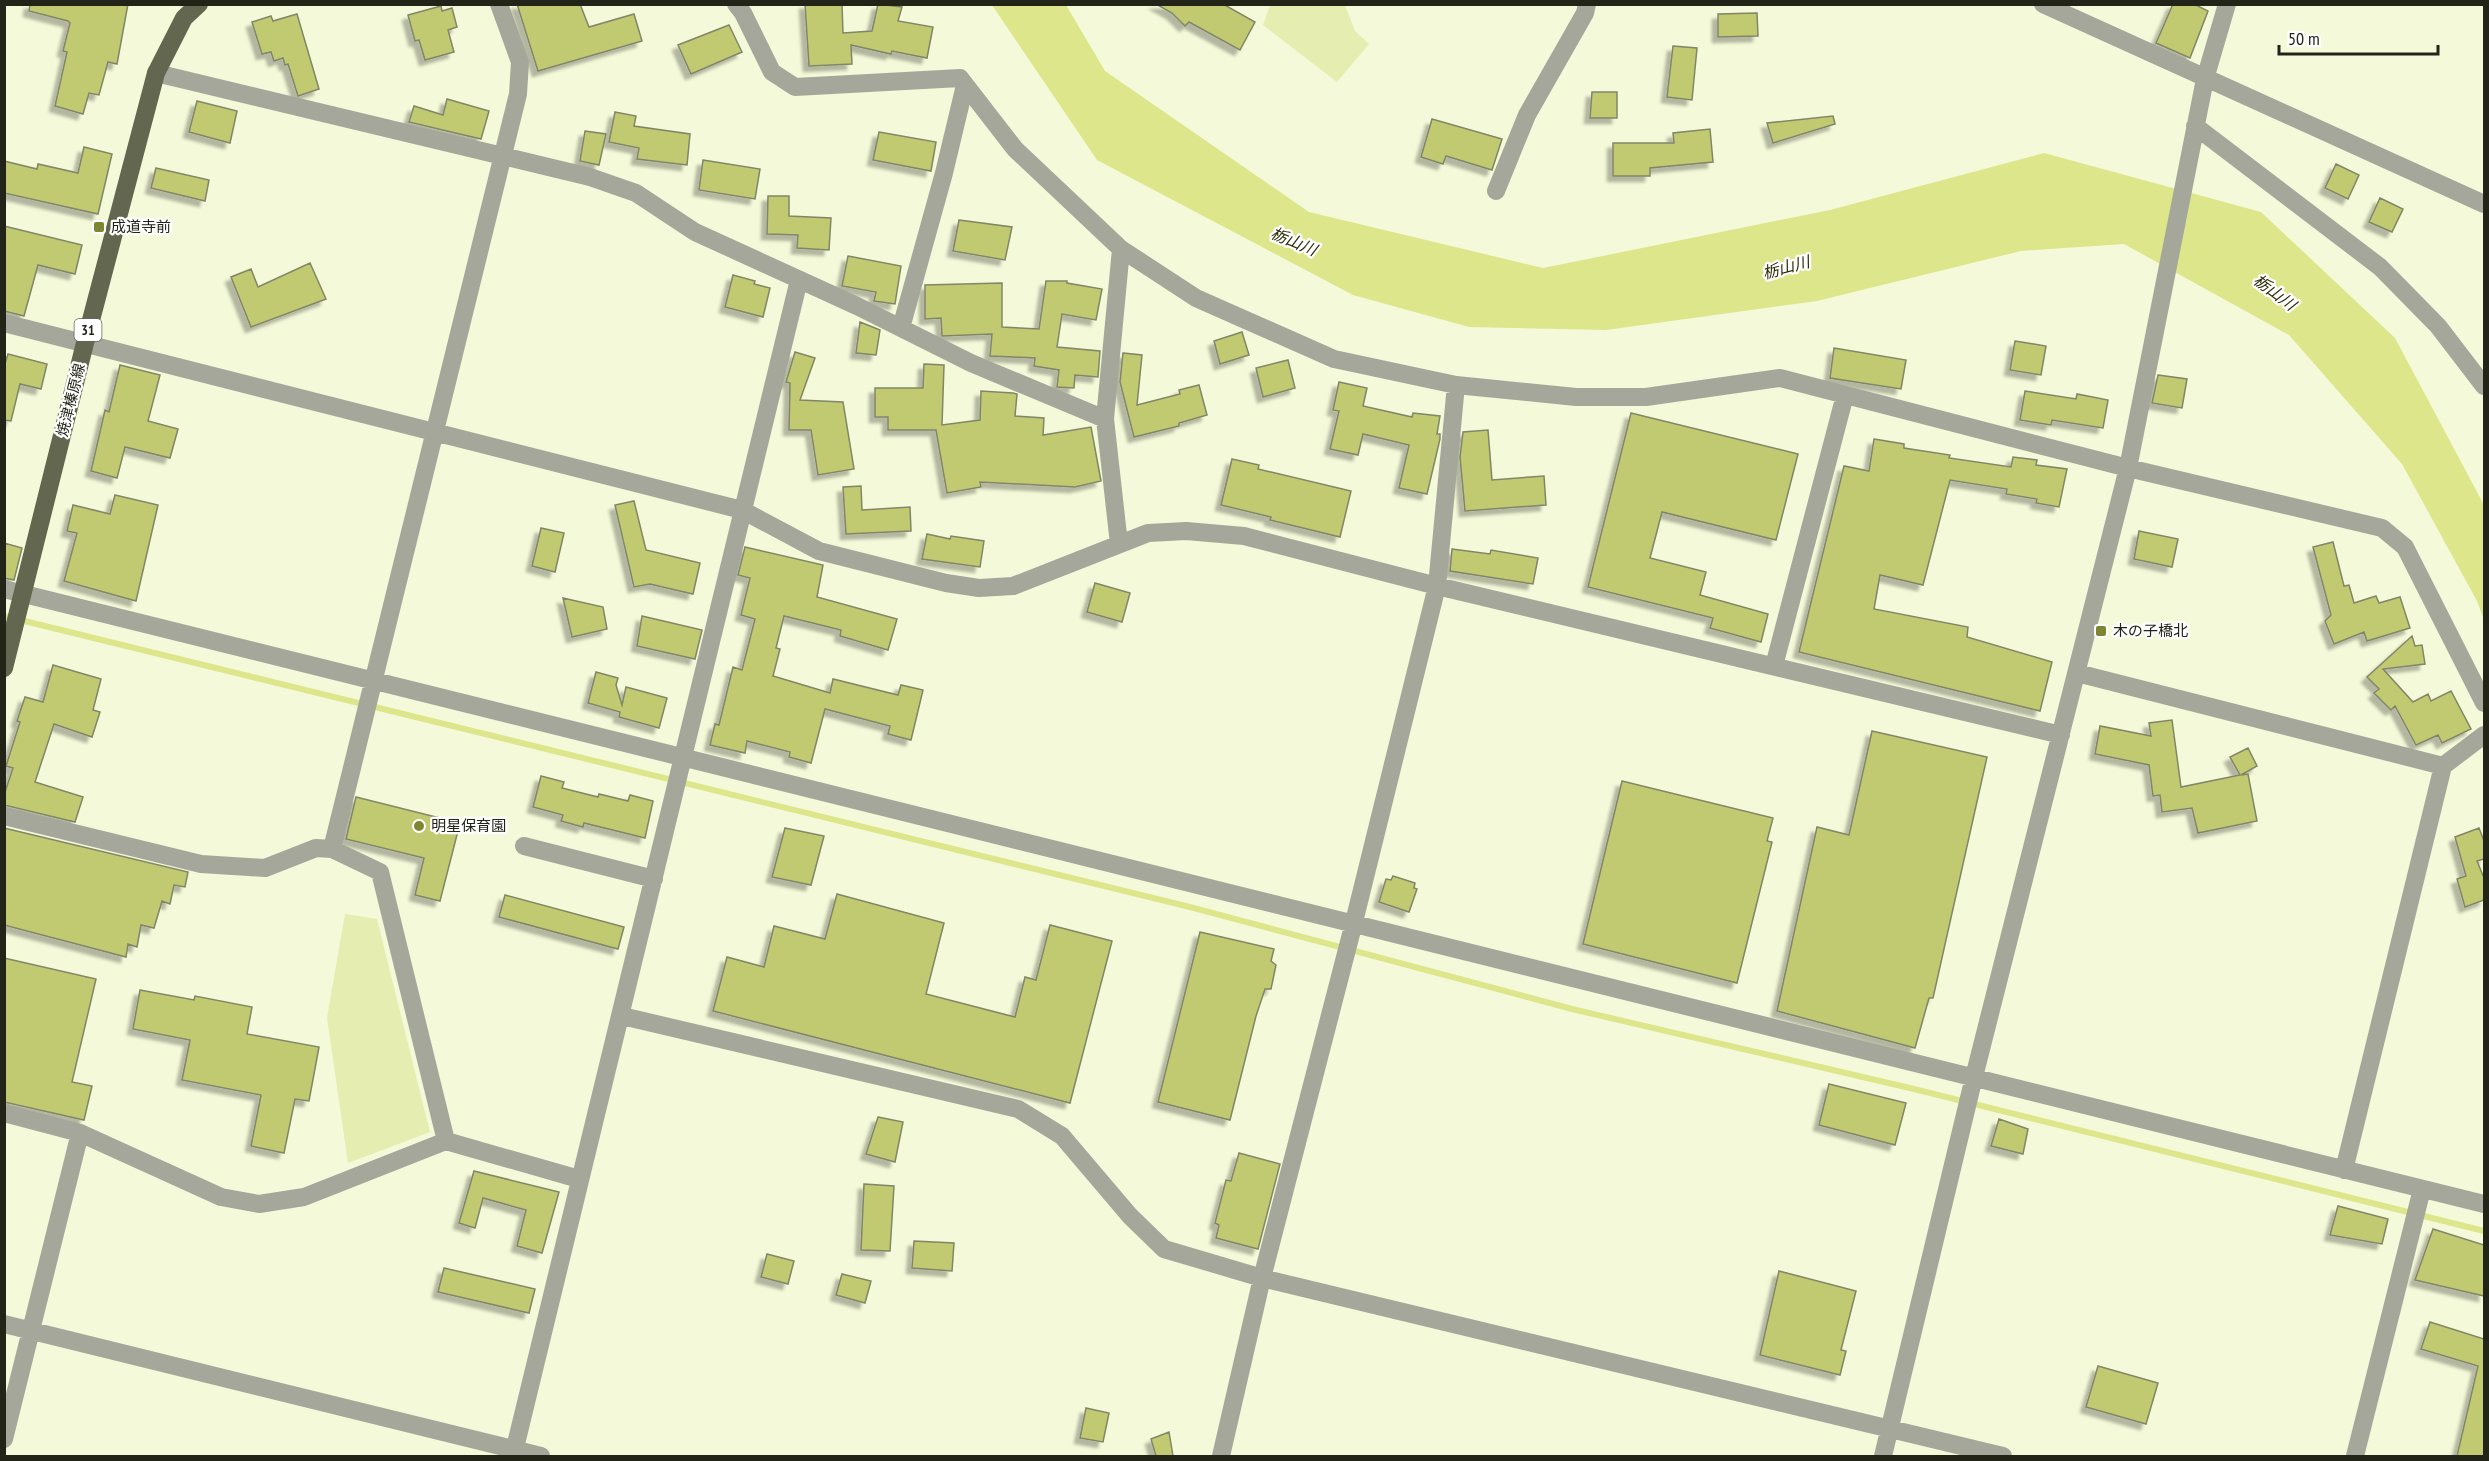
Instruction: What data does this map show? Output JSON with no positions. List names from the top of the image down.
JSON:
{
  "streets": {
    "main road": ["31", "焼津榛原線"]
  },
  "water": ["栃山川"],
  "places": {
    "transit": ["成道寺前", "木の子橋北"],
    "other": ["明星保育園"]
  },
  "scale_bar": "50 m"
}
